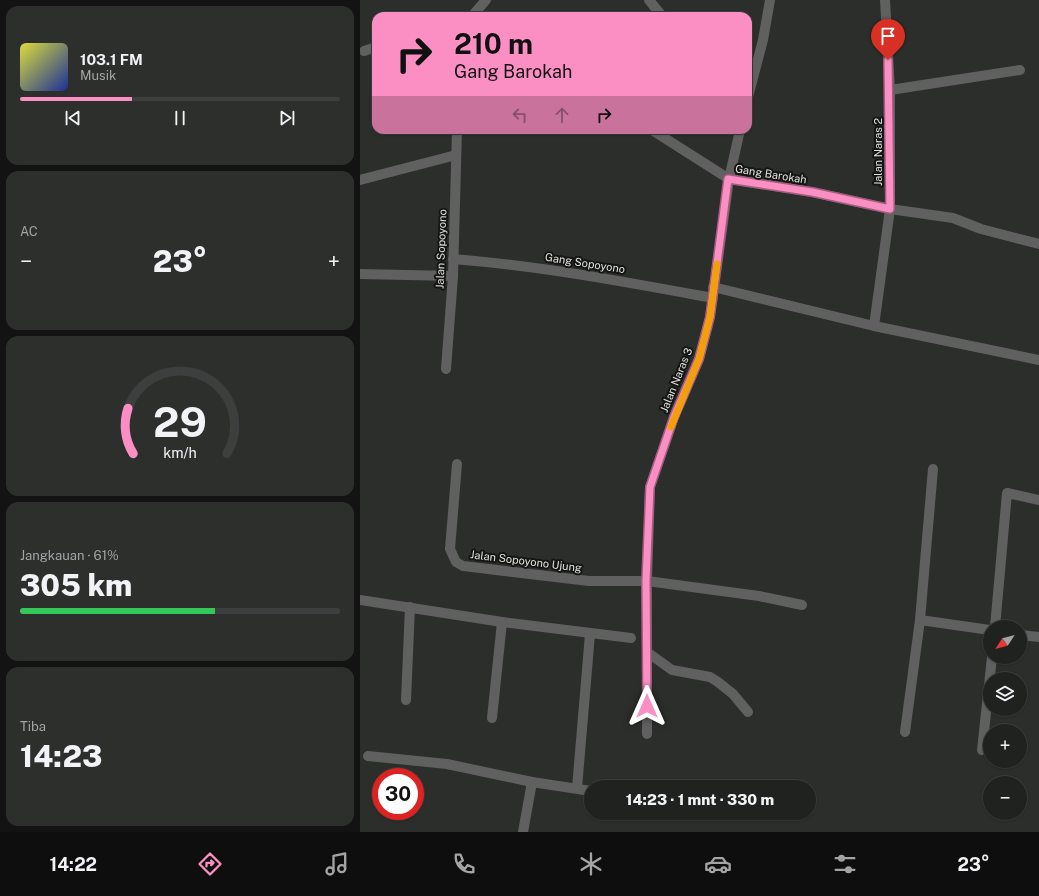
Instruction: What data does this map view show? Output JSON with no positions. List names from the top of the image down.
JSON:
{
  "streets": {
    "street": [
      "Jalan Naras 2",
      "Gang Barokah",
      "Jalan Sopoyono",
      "Gang Sopoyono",
      "Jalan Naras 3",
      "Jalan Sopoyono Ujung"
    ]
  },
  "crossings": [
    ["Jalan Naras 2", "Gang Barokah"],
    ["Gang Barokah", "Jalan Naras 3"],
    ["Jalan Sopoyono", "Gang Sopoyono"],
    ["Gang Sopoyono", "Jalan Naras 3"],
    ["Jalan Naras 3", "Jalan Sopoyono Ujung"]
  ],
  "north": "bottom left",
  "page": {
    "turn": ["210 m", "Gang Barokah"],
    "song": ["103.1 FM", "Musik"],
    "tile": [
      "AC",
      ["Jangkauan · 61%", "305 km"],
      ["Tiba", "14:23"]
    ],
    "heat": ["−", "23°", "+"],
    "map_buttons": ["+", "−"],
    "limit": "30",
    "trip": "14:23 · 1 mnt · 330 m",
    "tabs": ["14:22", "23°"],
    "gauge": ["29", "km/h"]
  }
}
